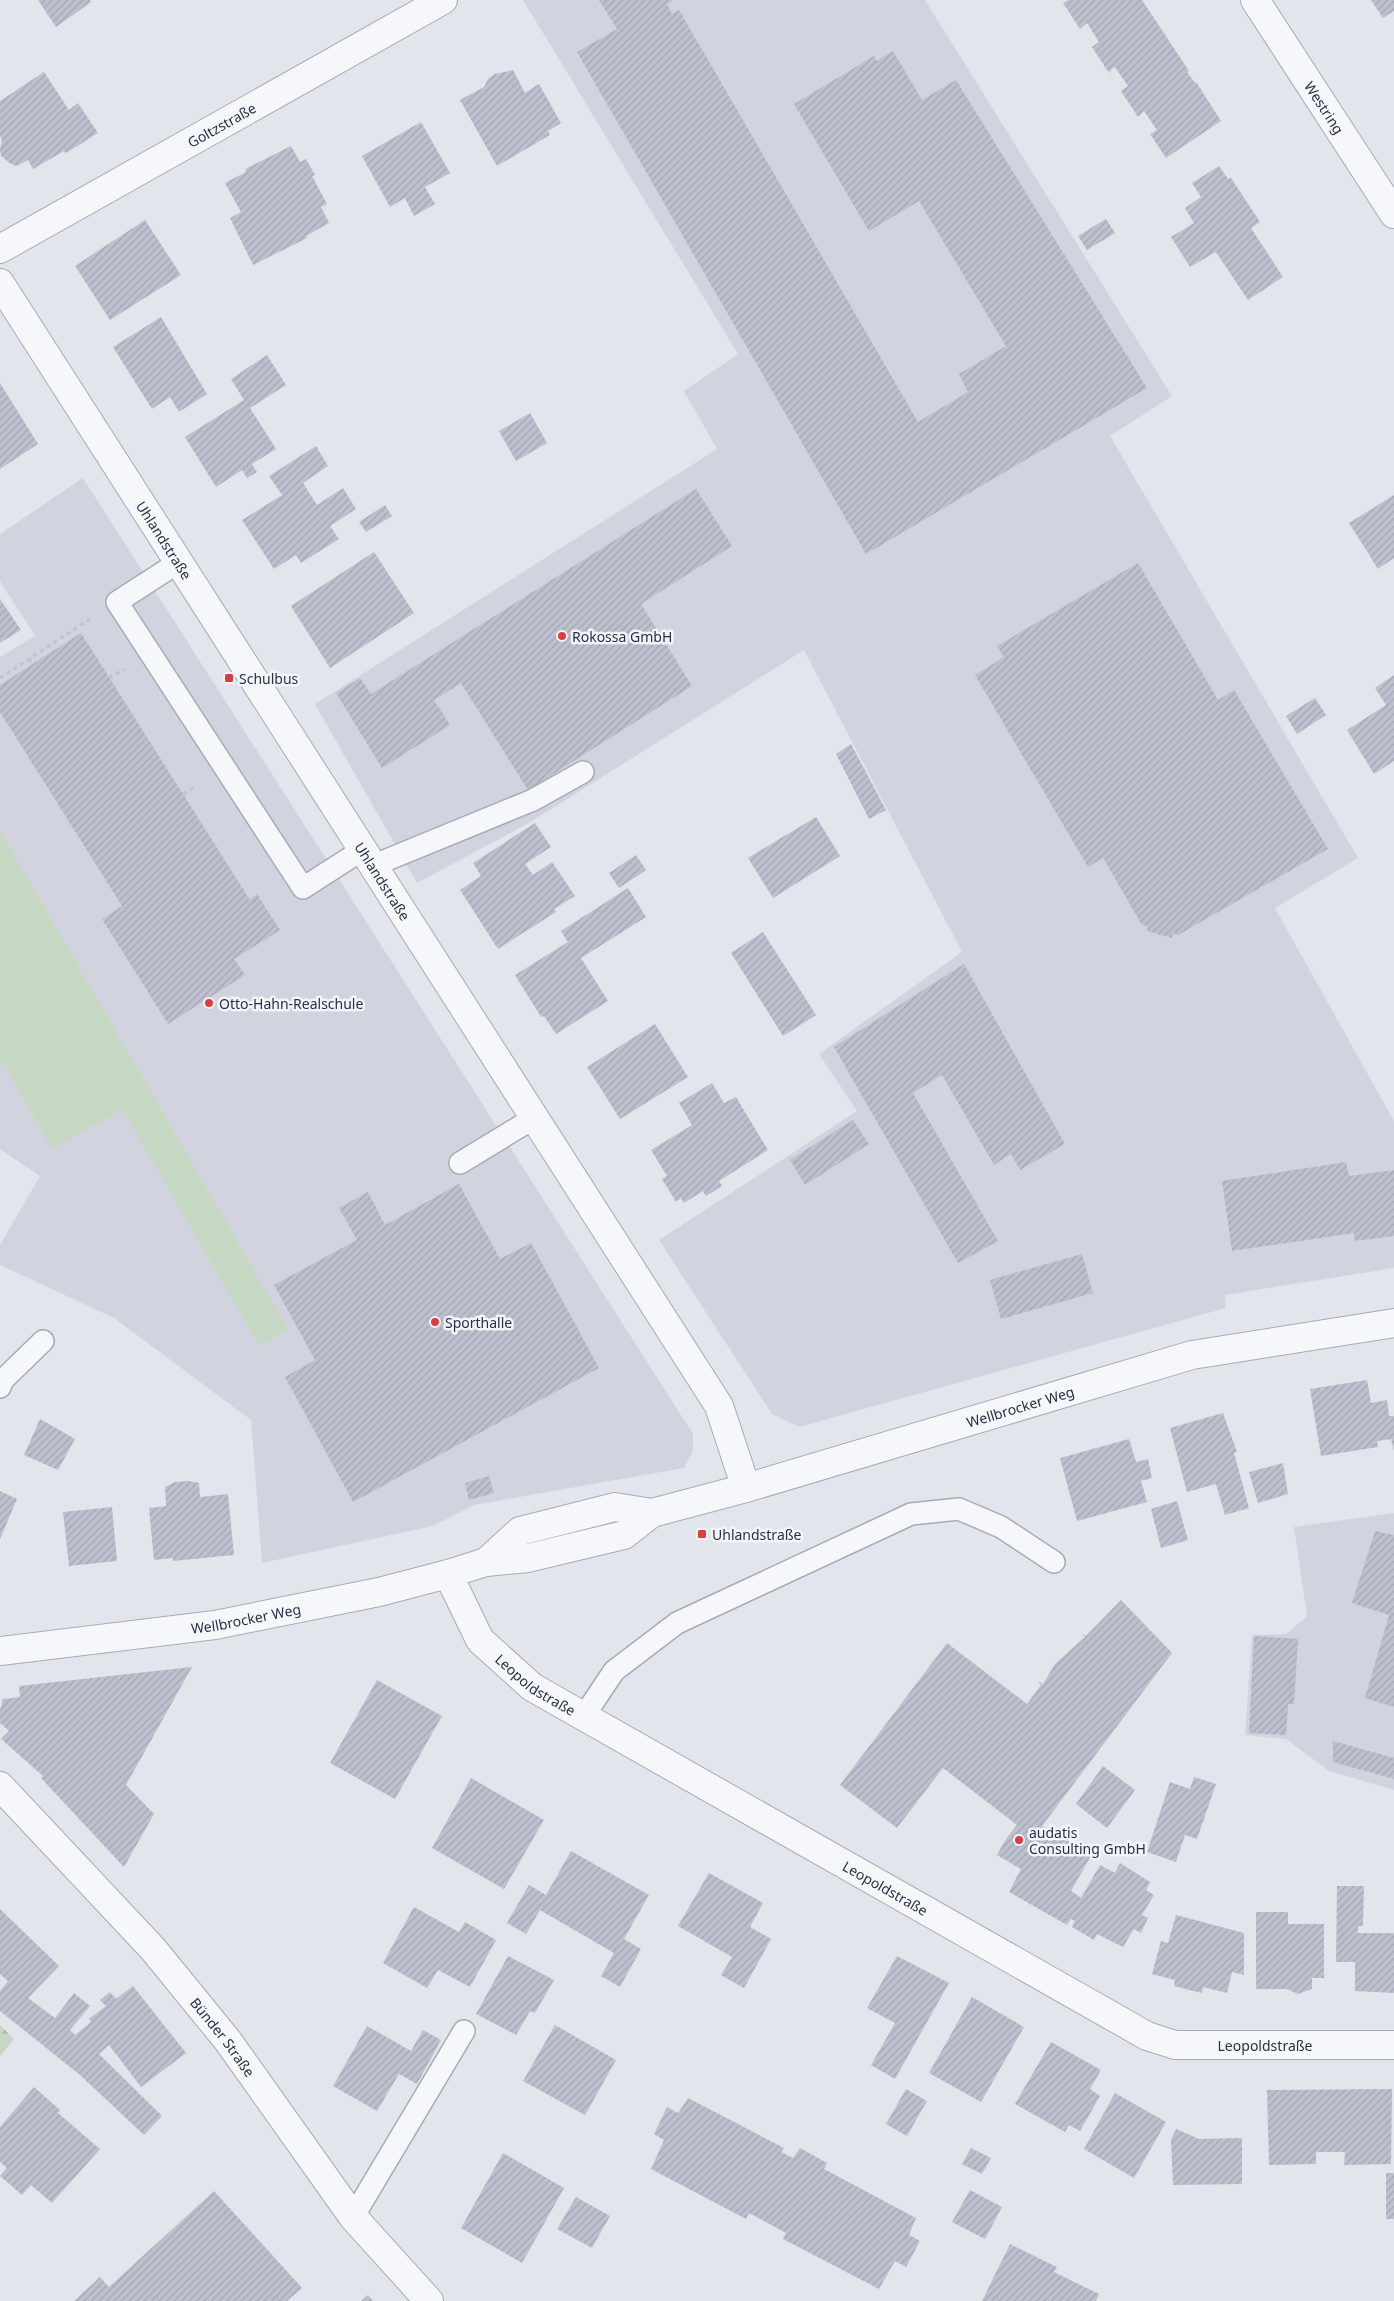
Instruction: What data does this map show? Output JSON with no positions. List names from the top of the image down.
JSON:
{
  "streets": {
    "street": [
      "Westring",
      "Goltzstraße",
      "Uhlandstraße",
      "Wellbrocker Weg",
      "Leopoldstraße",
      "Bünder Straße"
    ]
  },
  "crossings": [
    ["Uhlandstraße", "Wellbrocker Weg"],
    ["Wellbrocker Weg", "Leopoldstraße"]
  ],
  "places": {
    "other": [
      "Rokossa GmbH",
      "Otto-Hahn-Realschule",
      "Sporthalle",
      "audatis Consulting GmbH"
    ],
    "transit": ["Schulbus", "Uhlandstraße"]
  }
}
